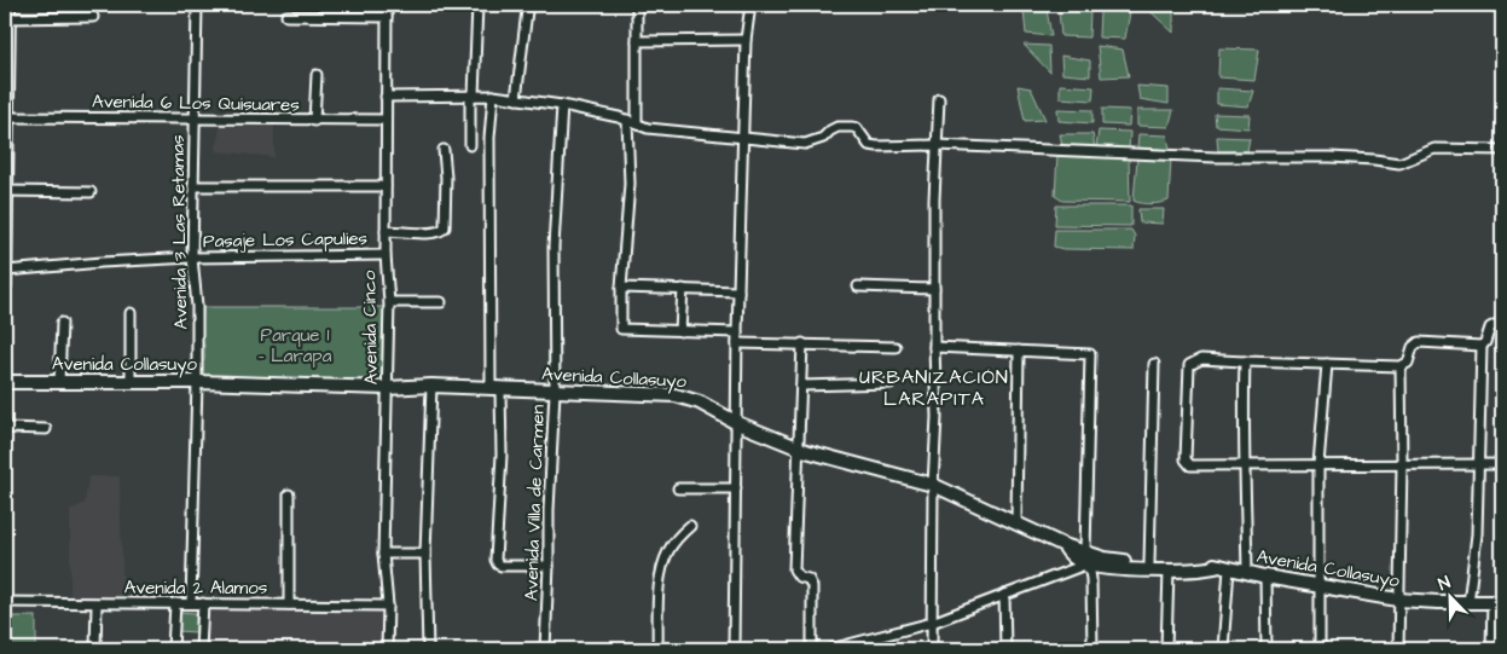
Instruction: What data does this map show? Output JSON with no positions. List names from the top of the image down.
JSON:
{
  "streets": {
    "street": [
      "Avenida 6 Los Quisuares",
      "Avenida 3 Las Retamas",
      "Pasaje Los Capulies",
      "Avenida Cinco",
      "Avenida Collasuyo",
      "Avenida Villa de Carmen",
      "Avenida 2 Alamos"
    ]
  },
  "crossings": [
    ["Avenida 6 Los Quisuares", "Avenida 3 Las Retamas"],
    ["Avenida 6 Los Quisuares", "Avenida Cinco"],
    ["Avenida 3 Las Retamas", "Pasaje Los Capulies"],
    ["Avenida 3 Las Retamas", "Avenida Collasuyo"],
    ["Avenida 3 Las Retamas", "Avenida 2 Alamos"],
    ["Pasaje Los Capulies", "Avenida Cinco"],
    ["Avenida Cinco", "Avenida Collasuyo"],
    ["Avenida Cinco", "Avenida 2 Alamos"],
    ["Avenida Collasuyo", "Avenida Villa de Carmen"]
  ],
  "districts": ["URBANIZACIÓN LARAPITA"],
  "parks": ["Parque 1 - Larapa"],
  "north": "top left"
}
